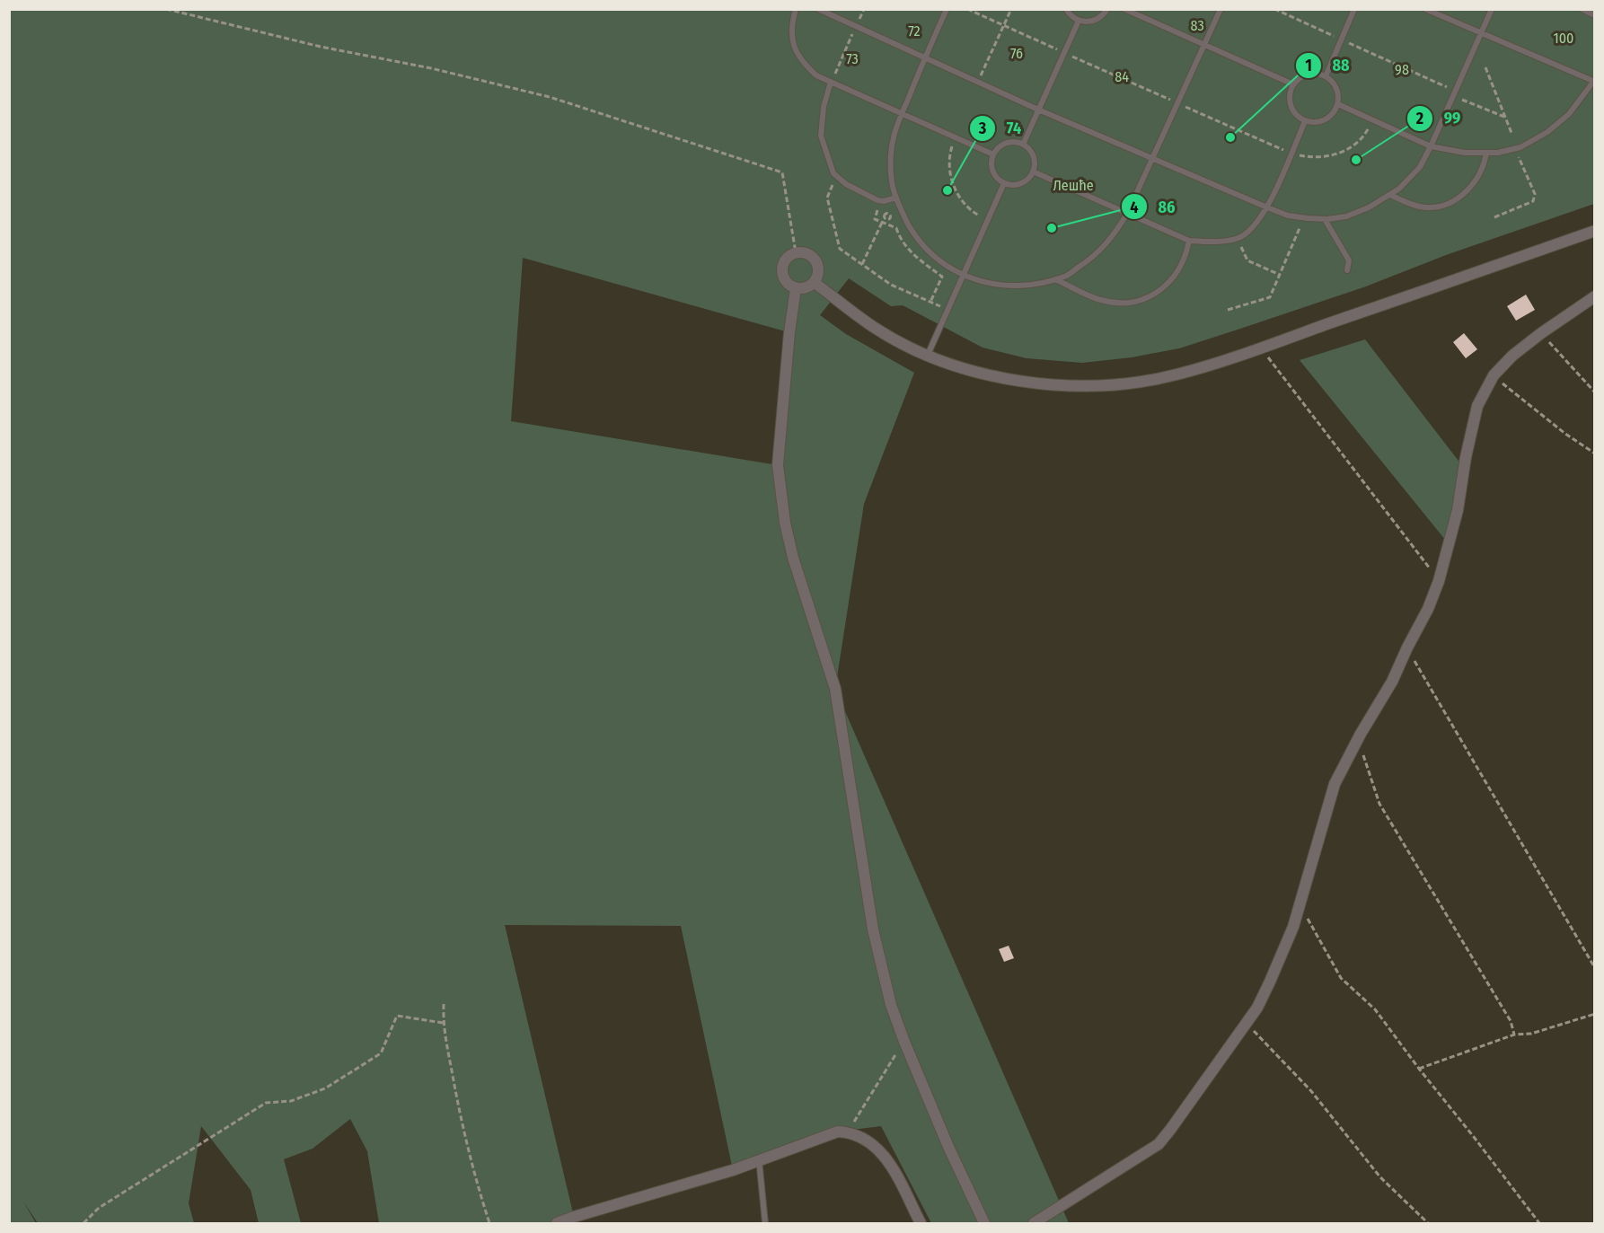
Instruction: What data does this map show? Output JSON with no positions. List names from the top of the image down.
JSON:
{
  "parks": [
    "83",
    "72",
    "100",
    "76",
    "73",
    "98",
    "84",
    "Лешће"
  ],
  "places": [
    "88",
    "99",
    "74",
    "86"
  ]
}
